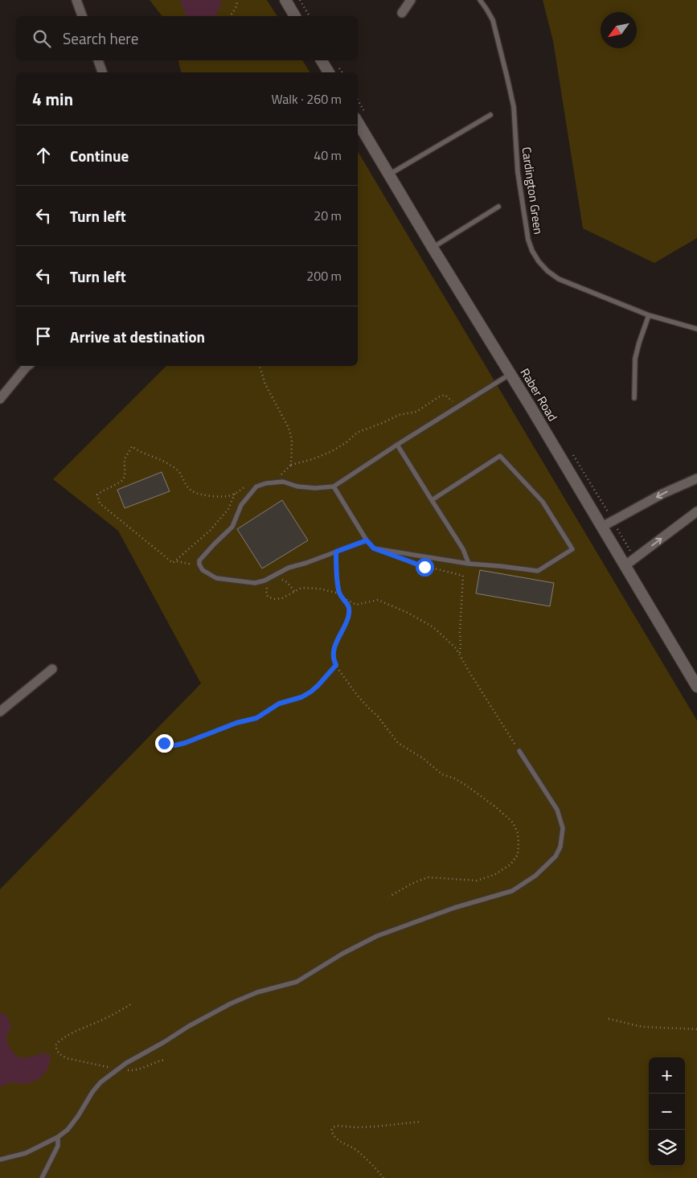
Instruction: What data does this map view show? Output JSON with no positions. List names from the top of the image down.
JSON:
{
  "streets": {
    "street": ["Raber Road"],
    "lane": ["Cardington Green"]
  },
  "north": "bottom left",
  "page": {
    "search": "Search here",
    "heading": ["4 min", "Walk · 260 m"],
    "list": [
      ["Continue", "40 m"],
      ["Turn left", "20 m"],
      ["Turn left", "200 m"],
      "Arrive at destination"
    ],
    "map_buttons": ["+", "−"]
  }
}
